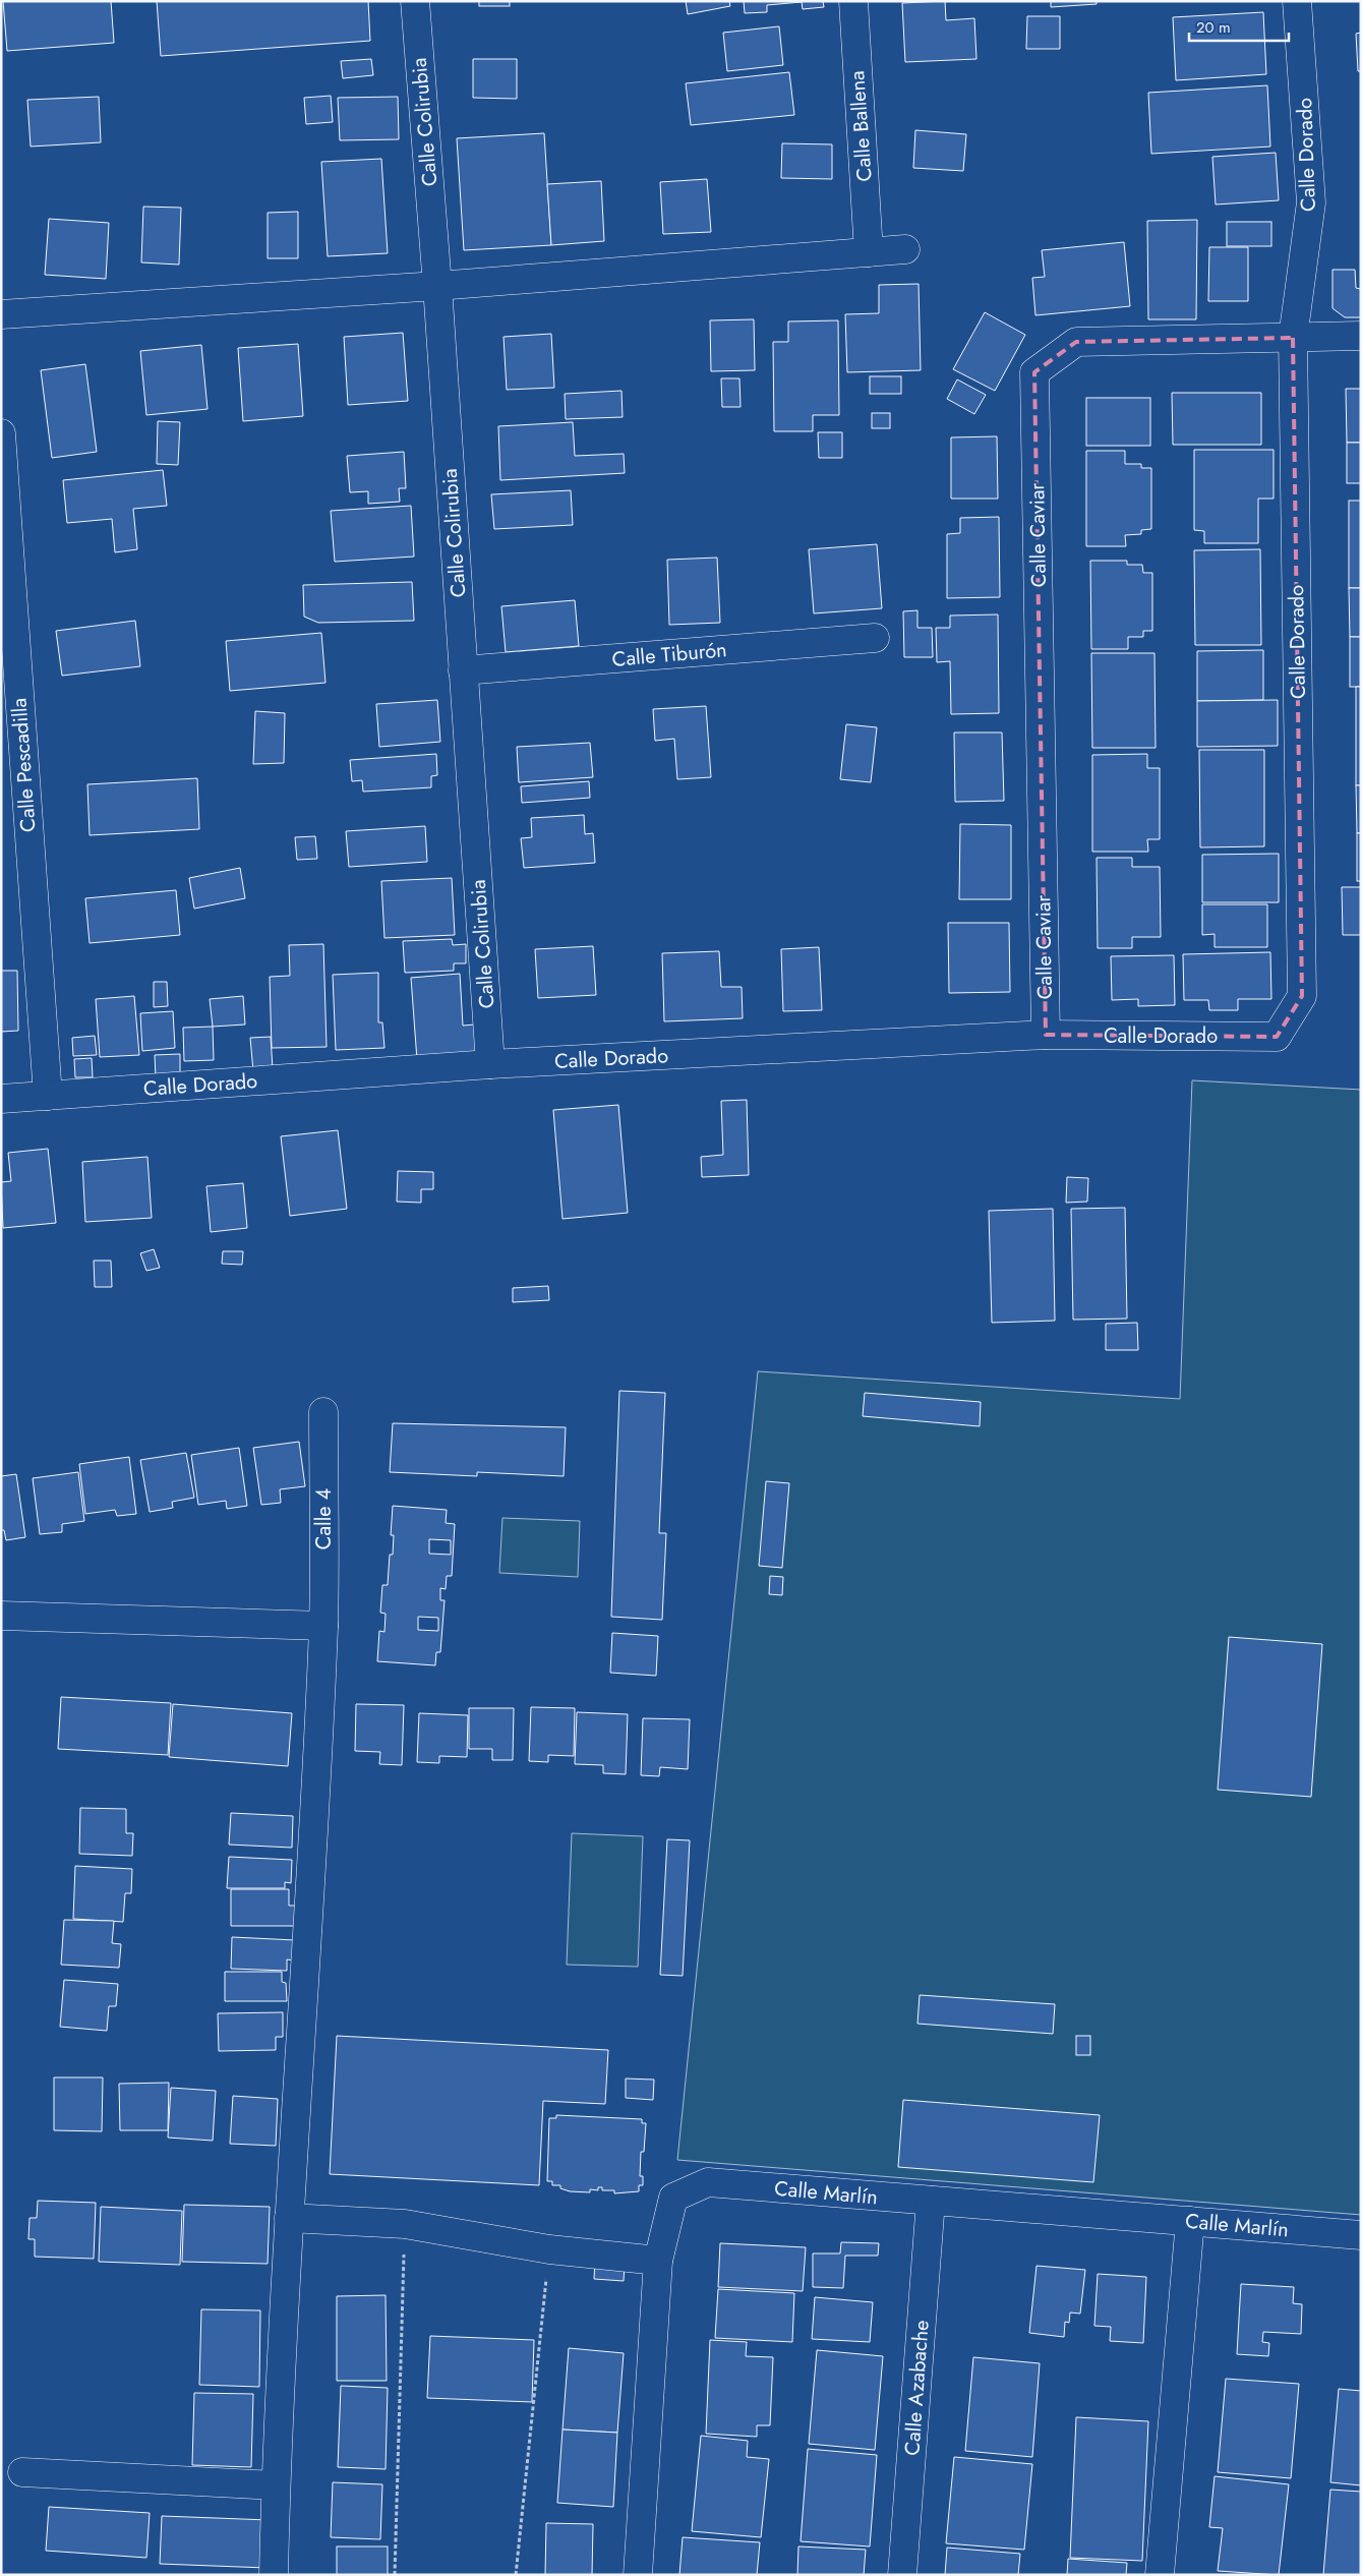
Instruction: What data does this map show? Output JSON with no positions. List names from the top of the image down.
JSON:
{
  "streets": {
    "street": [
      "Calle Colirubia",
      "Calle Ballena",
      "Calle Dorado",
      "Calle Caviar",
      "Calle Tiburón",
      "Calle Pescadilla",
      "Calle 4",
      "Calle Marlín",
      "Calle Azabache"
    ]
  },
  "crossings": [
    ["Calle Colirubia", "Calle Dorado"],
    ["Calle Colirubia", "Calle Tiburón"],
    ["Calle Dorado", "Calle Caviar"],
    ["Calle Dorado", "Calle Pescadilla"],
    ["Calle Marlín", "Calle Azabache"]
  ],
  "scale_bar": "20 m"
}
